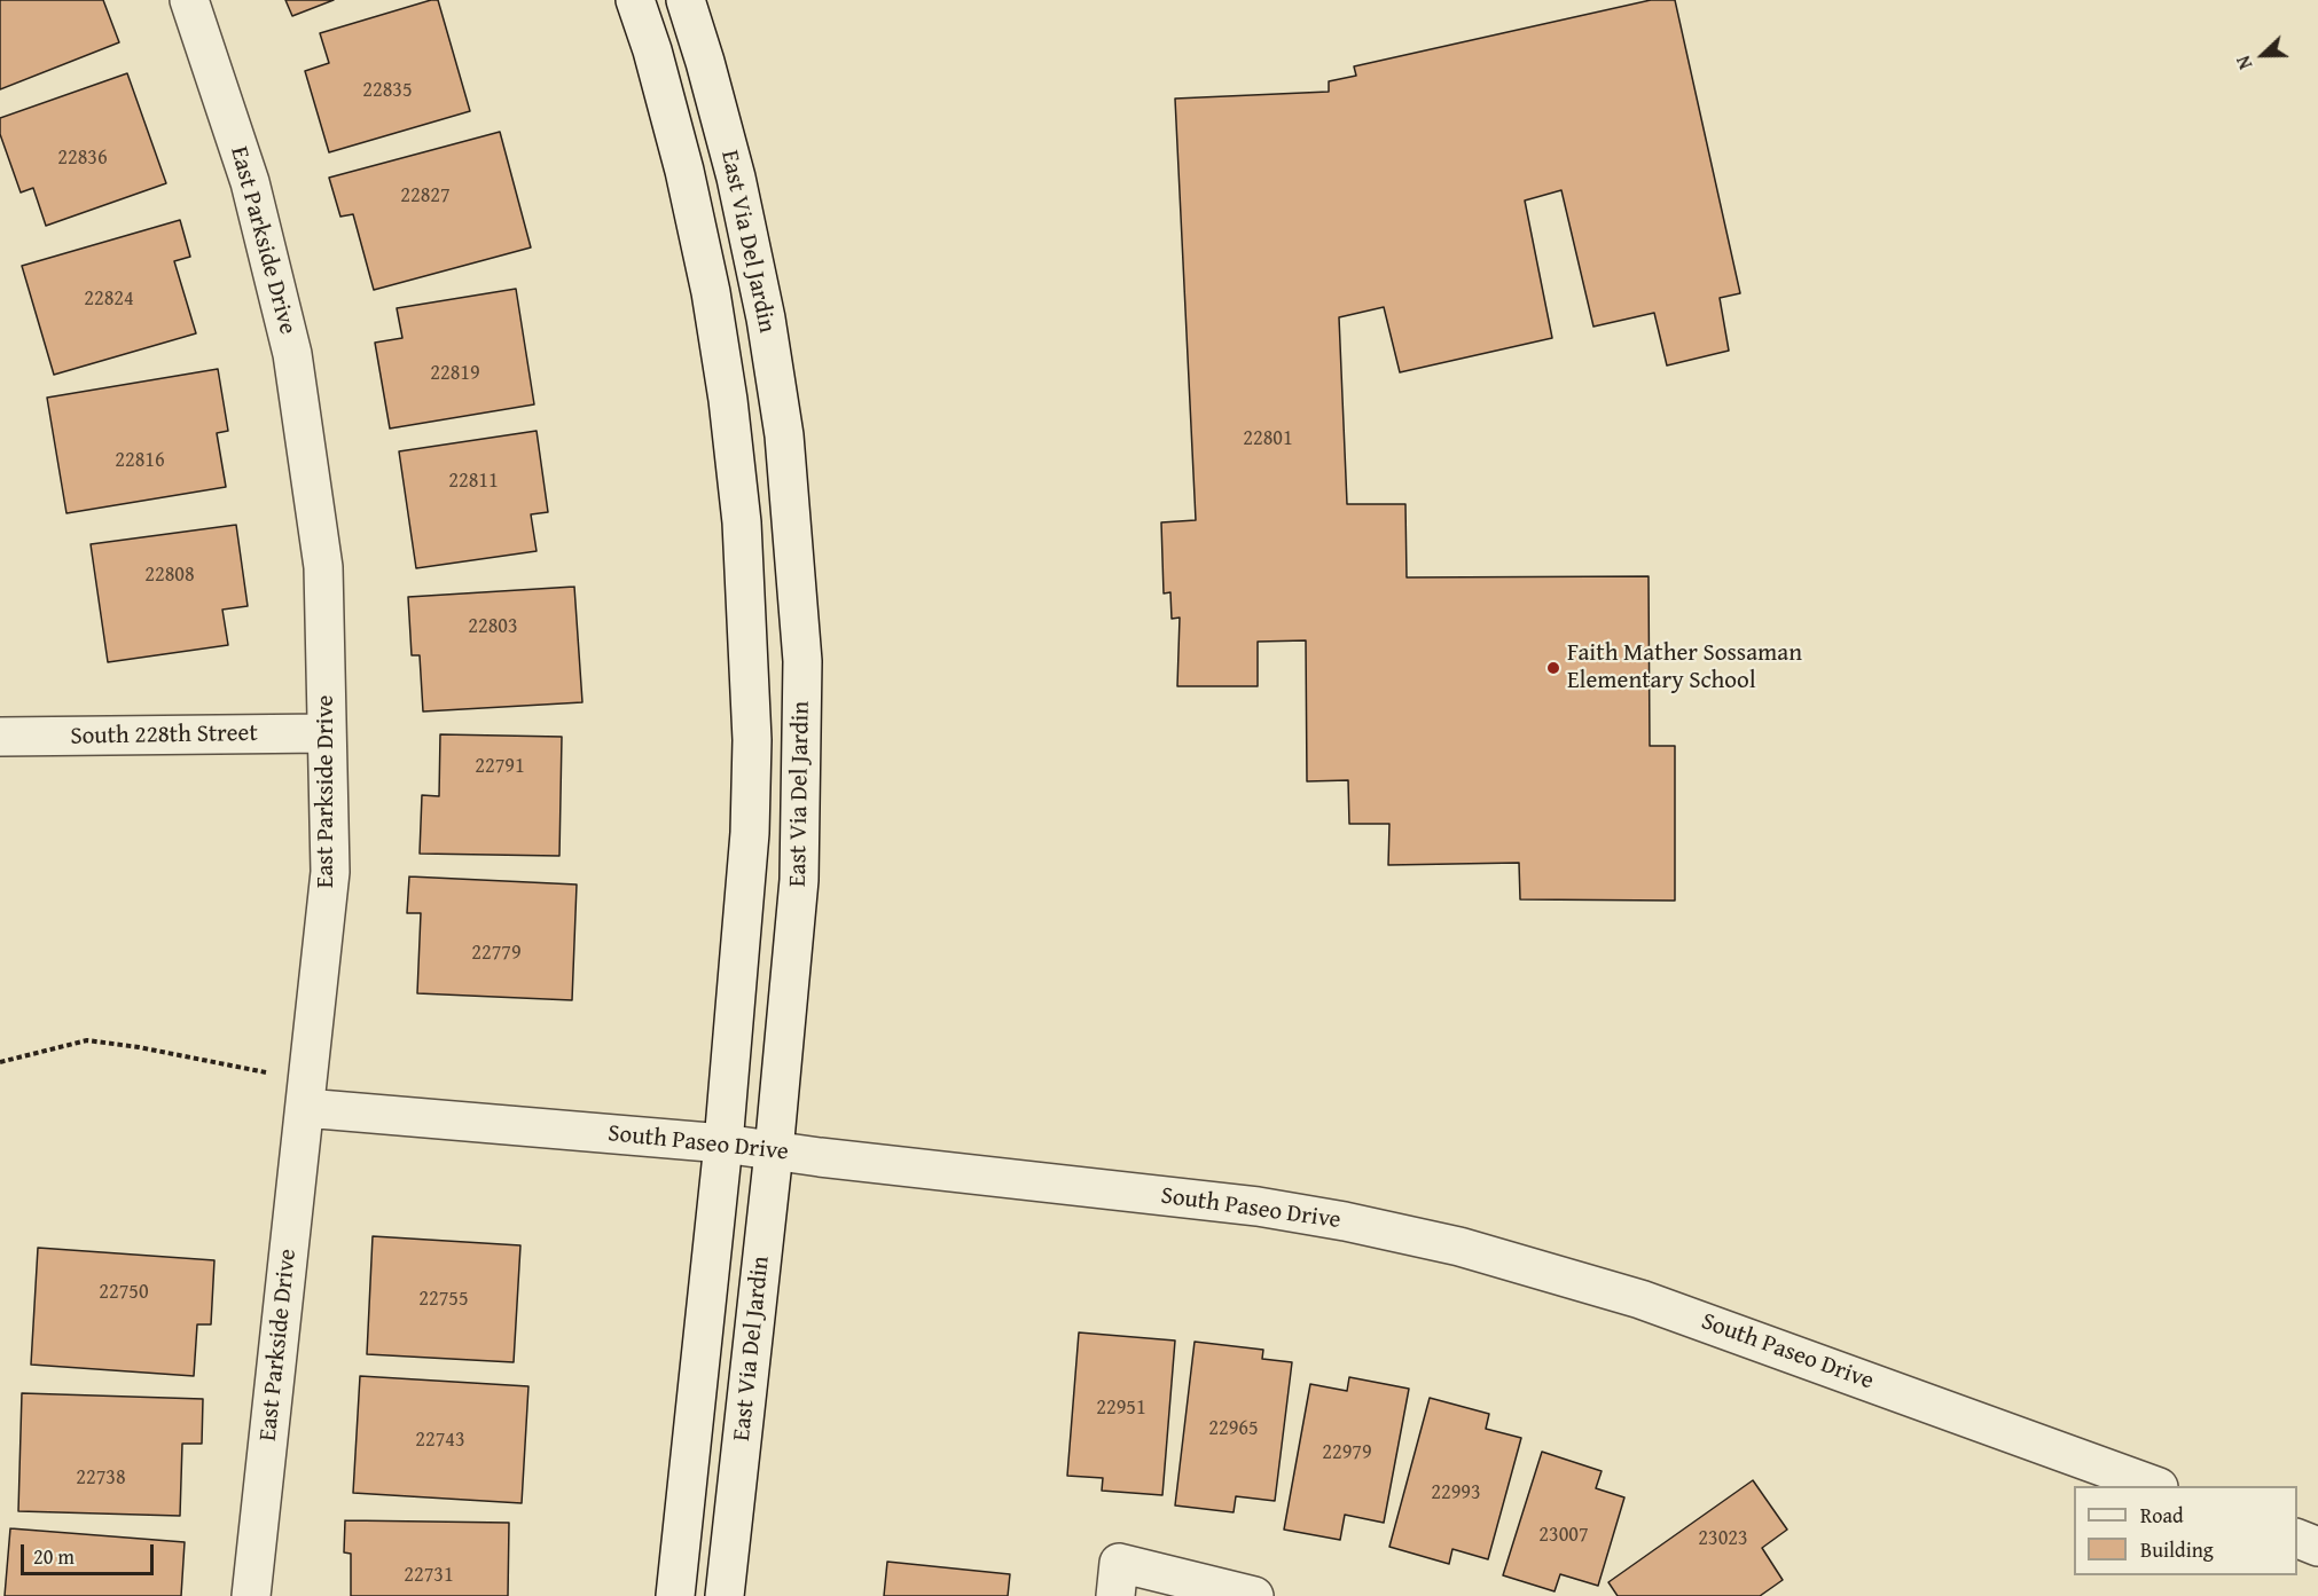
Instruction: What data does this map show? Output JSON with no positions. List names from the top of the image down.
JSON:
{
  "streets": {
    "street": [
      "East Parkside Drive",
      "East Via Del Jardin",
      "South 228th Street",
      "South Paseo Drive"
    ]
  },
  "crossings": [
    ["East Parkside Drive", "South 228th Street"],
    ["East Parkside Drive", "South Paseo Drive"],
    ["East Via Del Jardin", "South Paseo Drive"]
  ],
  "places": ["Faith Mather Sossaman Elementary School"],
  "house_numbers": [
    "22835",
    "22836",
    "22827",
    "22824",
    "22819",
    "22801",
    "22816",
    "22811",
    "22808",
    "22803",
    "22791",
    "22779",
    "22750",
    "22755",
    "22951",
    "22965",
    "22743",
    "22979",
    "22738",
    "22993",
    "23007",
    "23023",
    "22731"
  ],
  "legend": ["Road", "Building"],
  "scale_bar": "20 m",
  "north": "left"
}
